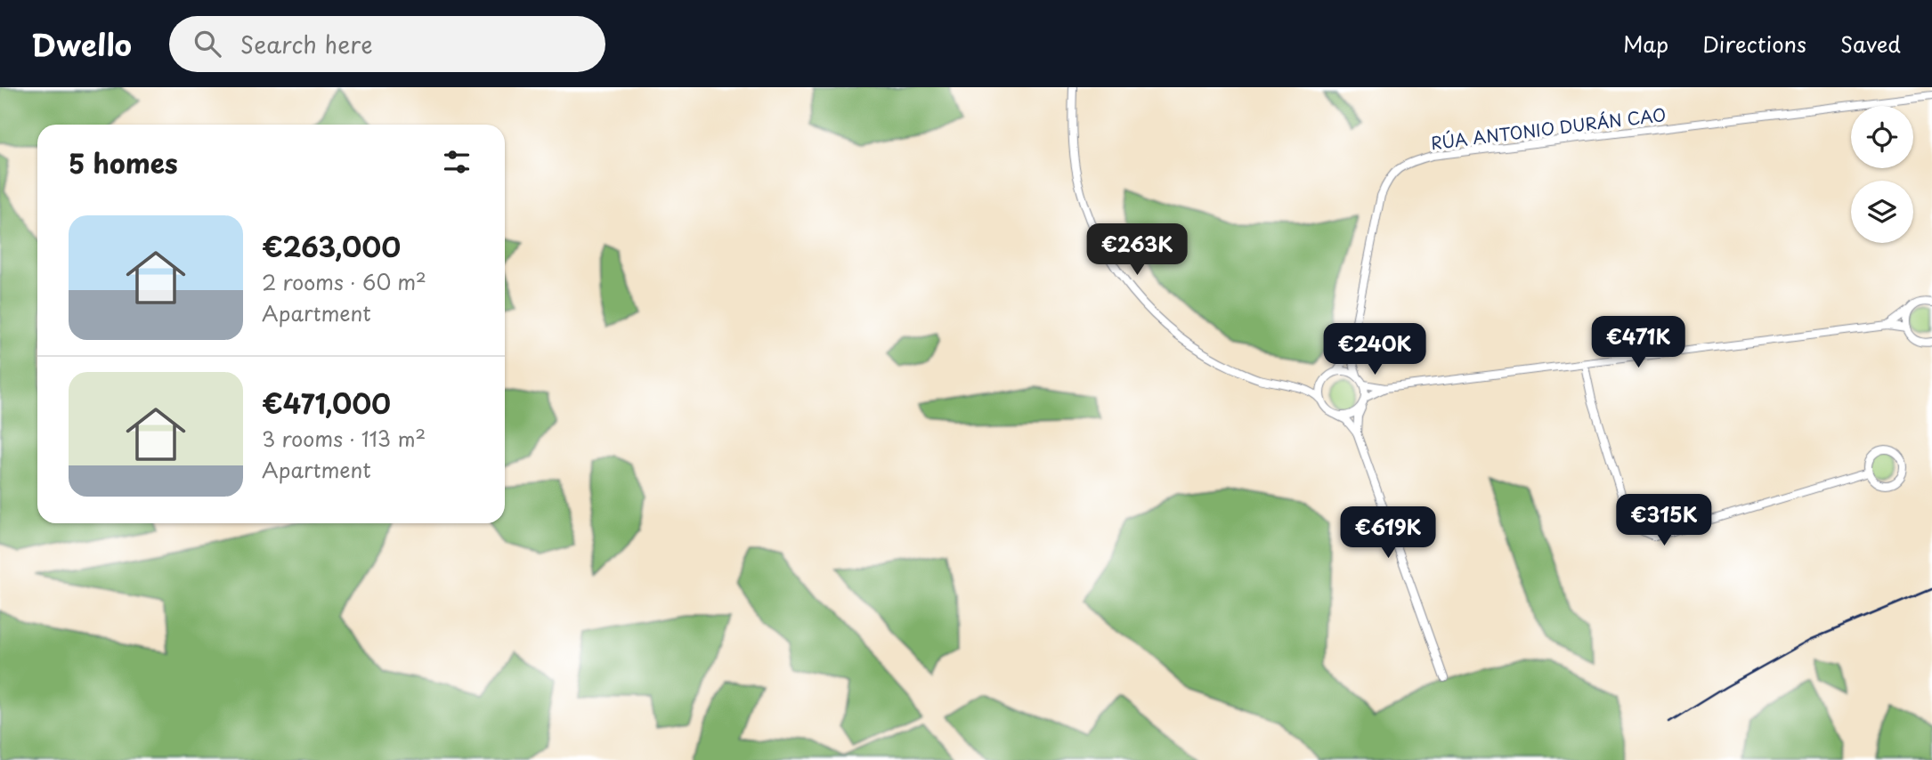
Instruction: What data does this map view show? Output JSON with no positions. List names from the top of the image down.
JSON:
{
  "streets": {
    "street": ["RÚA ANTONIO DURÁN CAO"]
  },
  "page": {
    "header": "Dwello",
    "search": "Search here",
    "nav": ["Map", "Directions", "Saved"],
    "heading": "5 homes",
    "list": [
      {
        "name": "€263,000",
        "note": "2 rooms · 60 m² · Apartment"
      },
      {
        "name": "€471,000",
        "note": "3 rooms · 113 m² · Apartment"
      }
    ],
    "price": [
      "€263K",
      "€471K",
      "€240K",
      "€315K",
      "€619K"
    ]
  }
}
